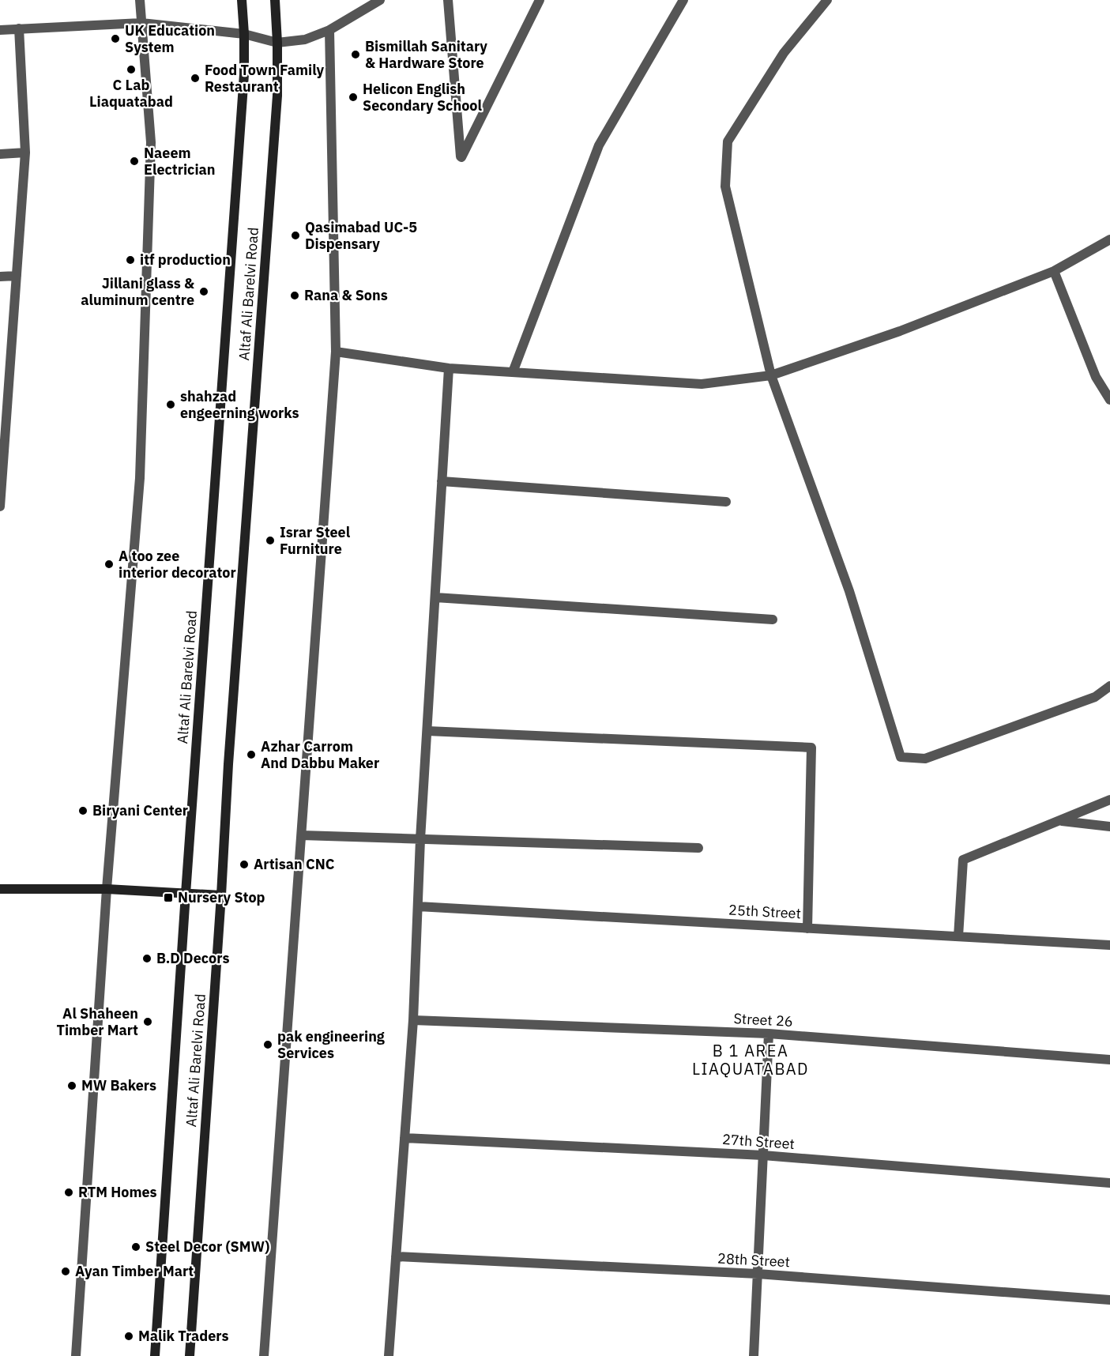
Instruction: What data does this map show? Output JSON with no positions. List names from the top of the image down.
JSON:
{
  "streets": {
    "main road": ["Altaf Ali Barelvi Road"],
    "street": [
      "25th Street",
      "Street 26",
      "27th Street",
      "28th Street"
    ]
  },
  "districts": ["B 1 AREA LIAQUATABAD"],
  "places": {
    "other": [
      "UK Education System",
      "Bismillah Sanitary & Hardware Store",
      "C Lab Liaquatabad",
      "Food Town Family Restaurant",
      "Helicon English Secondary School",
      "Naeem Electrician",
      "Qasimabad UC-5 Dispensary",
      "itf production",
      "Jillani glass & aluminum centre",
      "Rana & Sons",
      "shahzad engeerning works",
      "Israr Steel Furniture",
      "A too zee interior decorator",
      "Azhar Carrom And Dabbu Maker",
      "Biryani Center",
      "Artisan CNC",
      "B.D Decors",
      "Al Shaheen Timber Mart",
      "pak engineering Services",
      "MW Bakers",
      "RTM Homes",
      "Steel Decor (SMW)",
      "Ayan Timber Mart",
      "Malik Traders"
    ],
    "transit": ["Nursery Stop"]
  }
}
